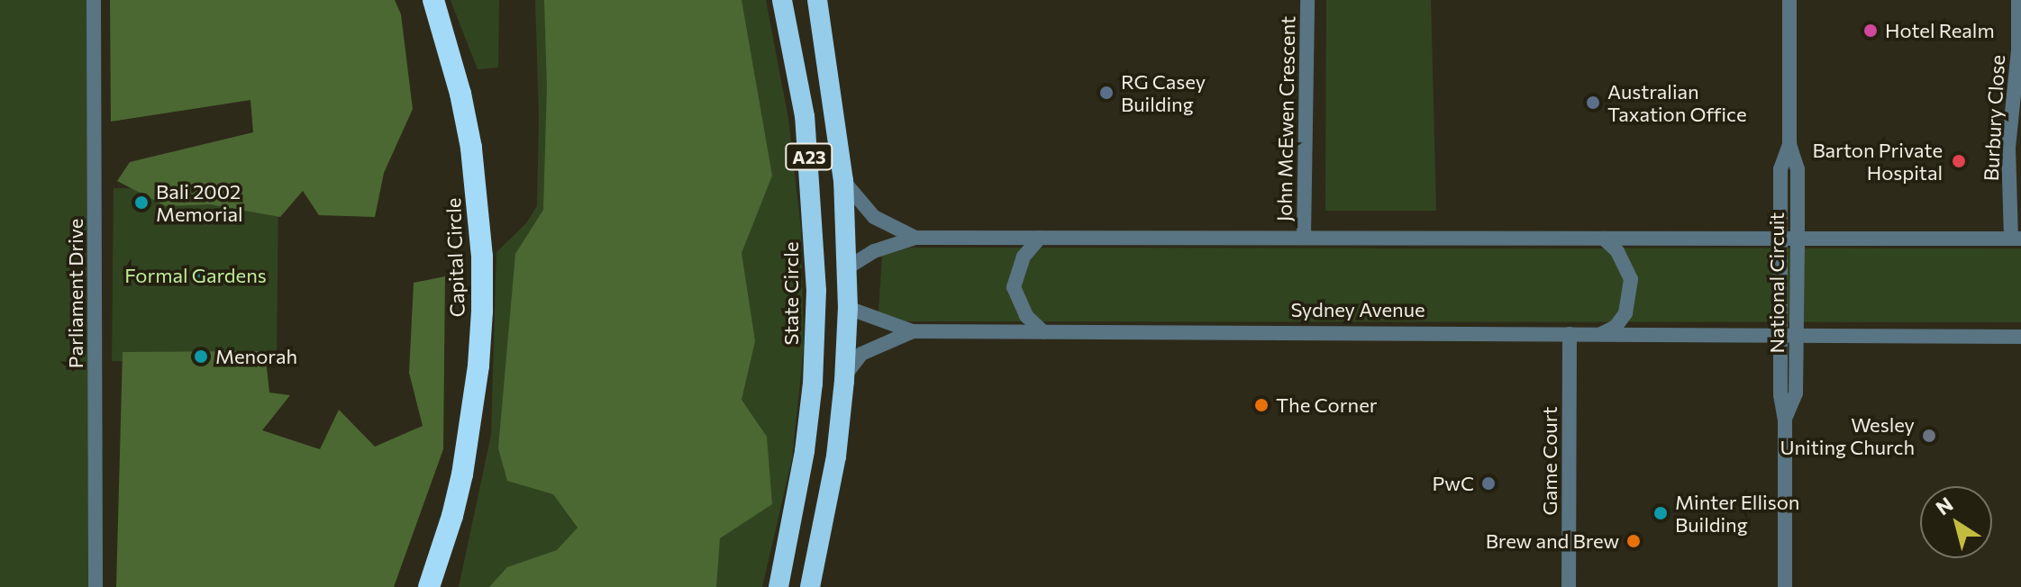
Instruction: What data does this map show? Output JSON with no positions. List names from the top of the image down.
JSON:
{
  "streets": {
    "highway": [
      "A23",
      "Capital Circle",
      "State Circle",
      "Sydney Avenue"
    ],
    "street": [
      "Burbury Close",
      "John McEwen Crescent",
      "National Circuit",
      "Parliament Drive",
      "Game Court"
    ]
  },
  "crossings": [
    ["National Circuit", "Sydney Avenue"],
    ["State Circle", "Sydney Avenue"],
    ["Sydney Avenue", "Game Court"]
  ],
  "parks": ["Formal Gardens"],
  "places": [
    "Hotel Realm",
    "RG Casey Building",
    "Australian Taxation Office",
    "Barton Private Hospital",
    "Bali 2002 Memorial",
    "Menorah",
    "The Corner",
    "Wesley Uniting Church",
    "PwC",
    "Minter Ellison Building",
    "Brew and Brew"
  ],
  "north": "top left"
}
